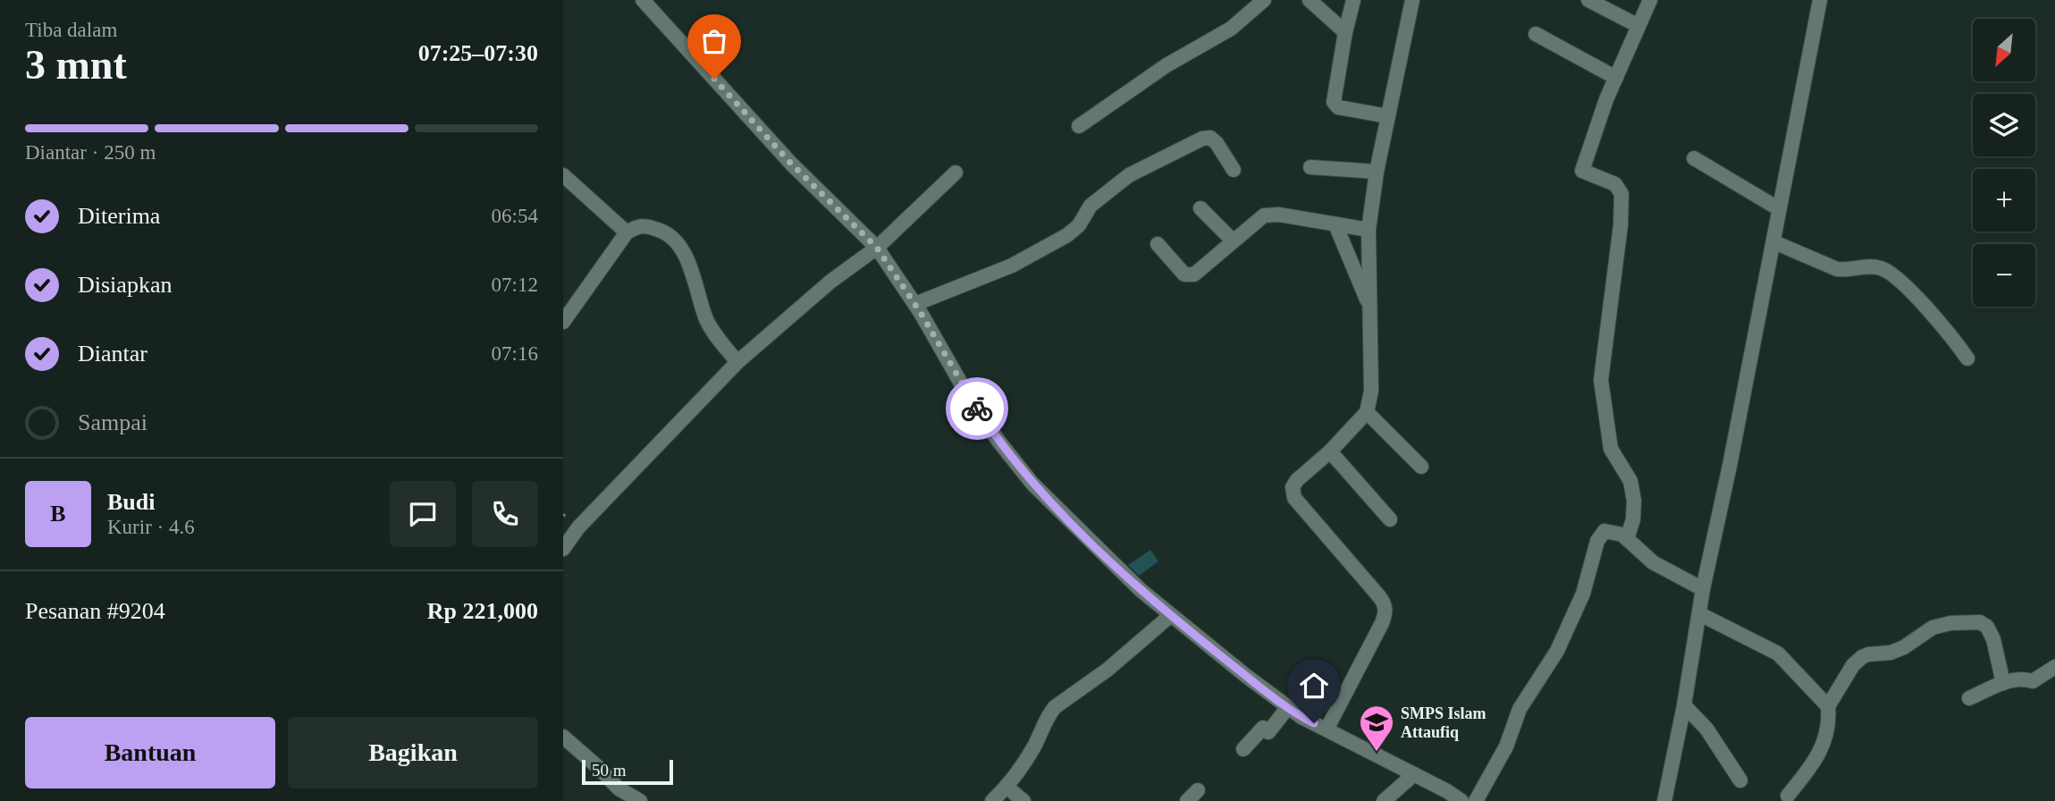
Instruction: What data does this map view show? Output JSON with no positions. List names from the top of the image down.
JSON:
{
  "places": {
    "school or university": ["SMPS Islam Attaufiq"]
  },
  "scale_bar": "50 m",
  "north": "bottom left",
  "page": {
    "heading": ["3 mnt", "Tiba dalam", "07:25–07:30"],
    "panel": [
      "Budi",
      "Kurir · 4.6",
      "Pesanan #9204",
      "Rp 221,000"
    ],
    "map_buttons": ["+", "−"],
    "bar": "Diantar · 250 m",
    "list": [
      ["Diterima", "06:54"],
      ["Disiapkan", "07:12"],
      ["Diantar", "07:16"],
      "Sampai"
    ],
    "round": "B",
    "buttons": ["Bantuan", "Bagikan"],
    "scale": "50 m"
  }
}
